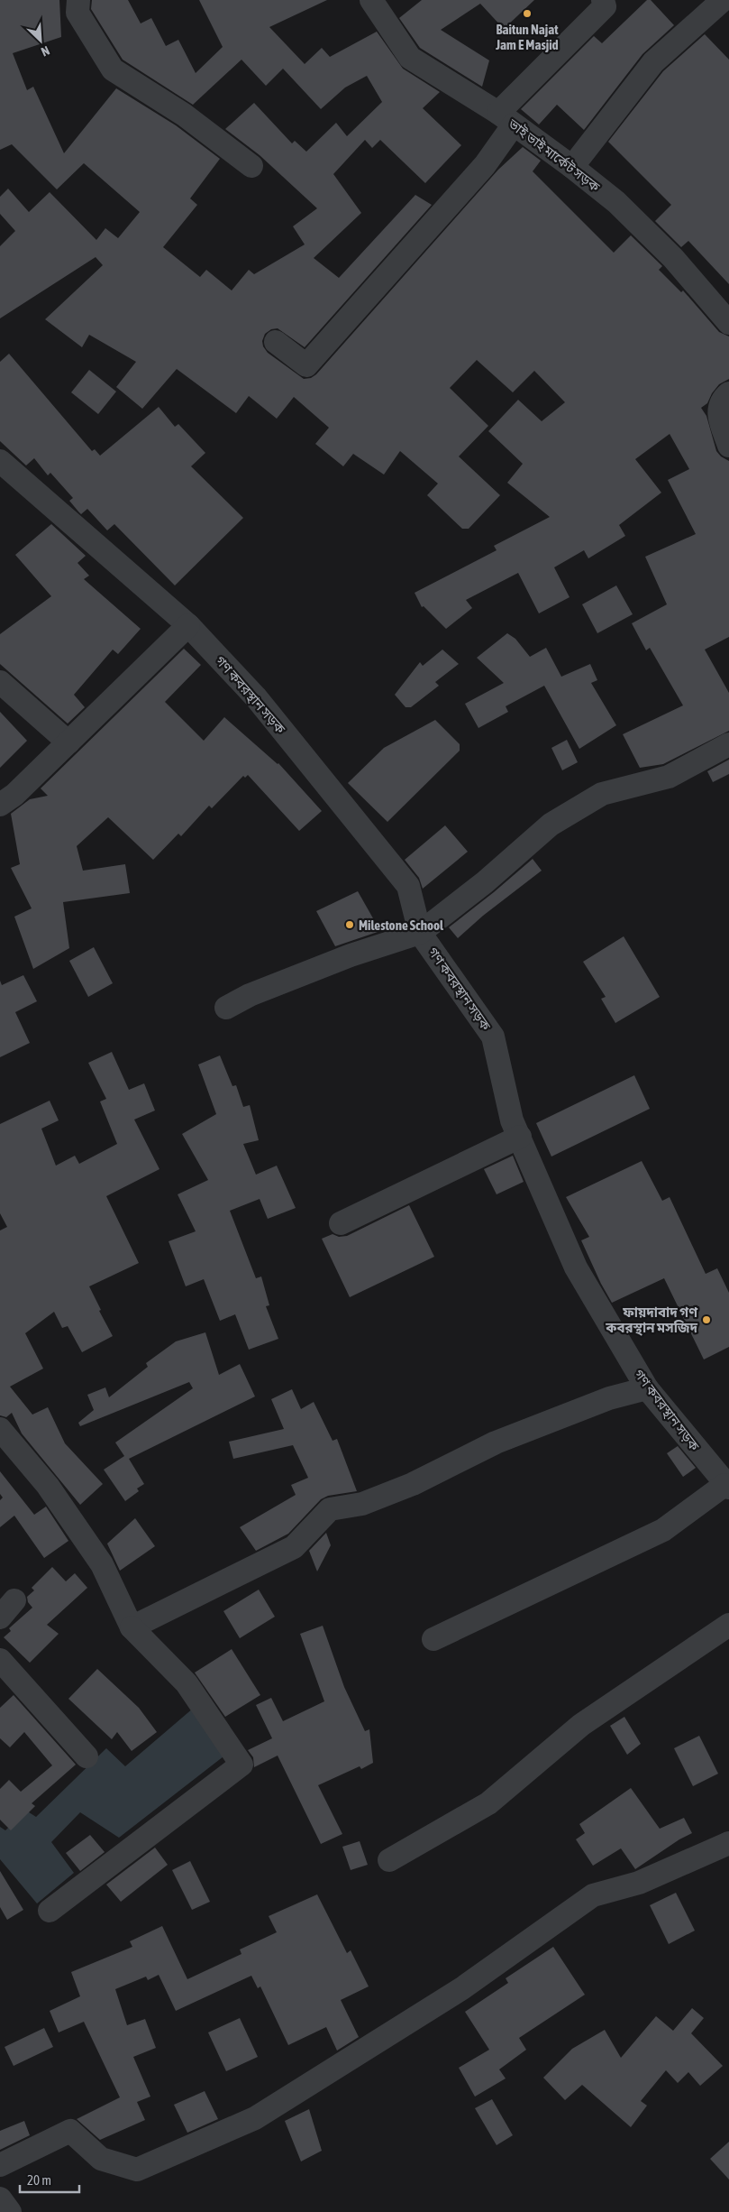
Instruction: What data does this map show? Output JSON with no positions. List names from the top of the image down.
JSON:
{
  "streets": {
    "street": ["ভাই ভাই মার্কেট সড়ক", "গণ কবরস্থান সড়ক"]
  },
  "places": ["Baitun Najat Jam E Masjid", "Milestone School", "ফায়দাবাদ গণ কবরস্থান মসজিদ"],
  "scale_bar": "20 m",
  "north": "bottom right"
}
